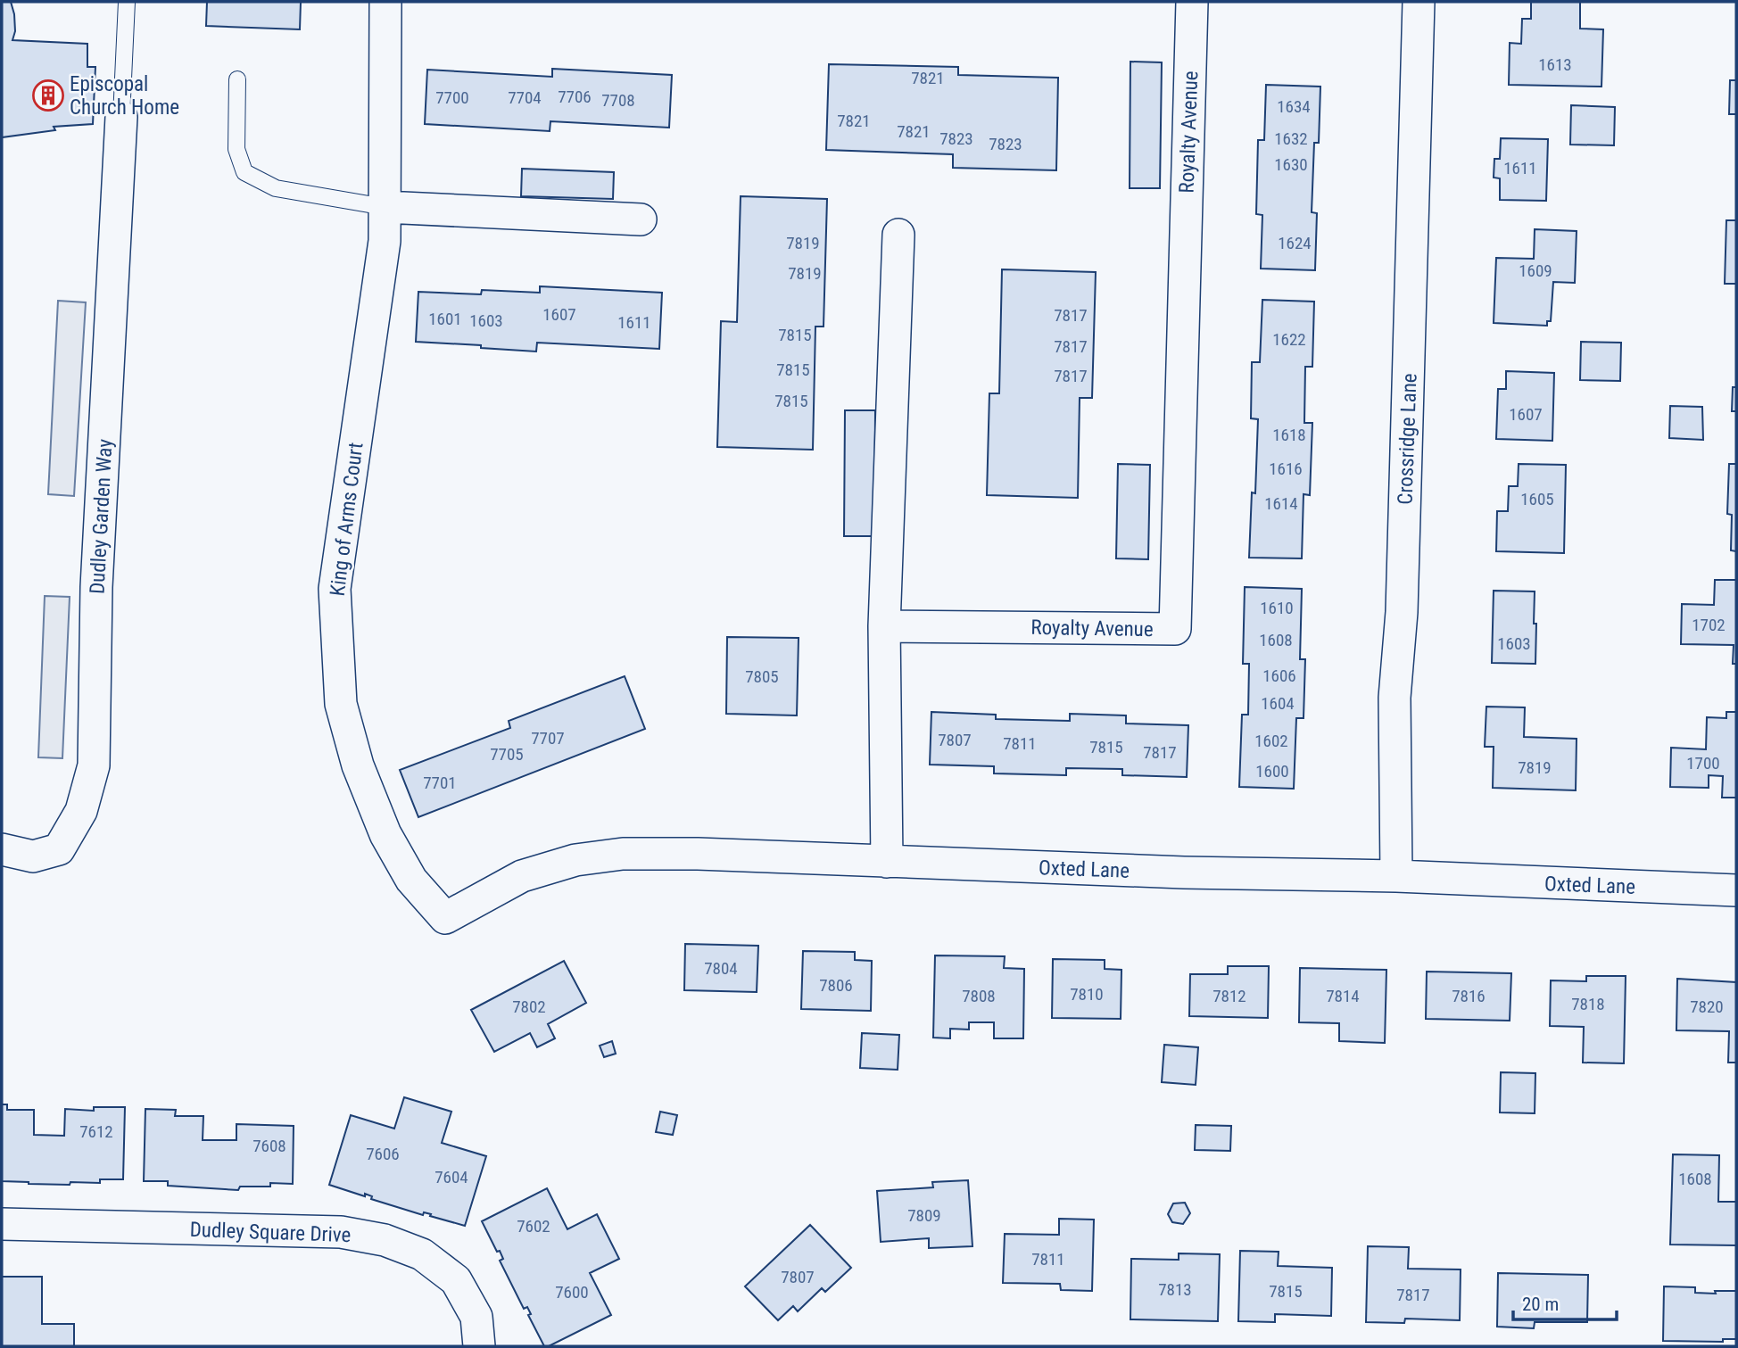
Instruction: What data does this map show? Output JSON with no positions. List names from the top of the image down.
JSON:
{
  "streets": {
    "street": [
      "Royalty Avenue",
      "Crossridge Lane",
      "Dudley Garden Way",
      "King of Arms Court",
      "Oxted Lane",
      "Dudley Square Drive"
    ]
  },
  "crossings": [
    ["Crossridge Lane", "Oxted Lane"],
    ["King of Arms Court", "Oxted Lane"]
  ],
  "places": {
    "building": ["Episcopal Church Home"]
  },
  "house_numbers": [
    "1613",
    "7821",
    "7706",
    "7700",
    "7704",
    "7708",
    "1634",
    "7821",
    "7821",
    "7823",
    "1632",
    "7823",
    "1630",
    "1611",
    "7819",
    "1624",
    "1609",
    "7819",
    "1607",
    "7817",
    "1601",
    "1603",
    "1611",
    "7815",
    "1622",
    "7817",
    "7815",
    "7817",
    "7815",
    "1607",
    "1618",
    "1616",
    "1605",
    "1614",
    "1610",
    "1702",
    "1608",
    "1603",
    "1606",
    "7805",
    "1604",
    "7707",
    "7807",
    "1602",
    "7811",
    "7815",
    "7817",
    "7705",
    "1700",
    "7819",
    "1600",
    "7701",
    "7804",
    "7806",
    "7810",
    "7808",
    "7812",
    "7814",
    "7816",
    "7818",
    "7802",
    "7820",
    "7612",
    "7608",
    "7606",
    "7604",
    "1608",
    "7809",
    "7602",
    "7811",
    "7807",
    "7813",
    "7815",
    "7600",
    "7817"
  ],
  "scale_bar": "20 m"
}
